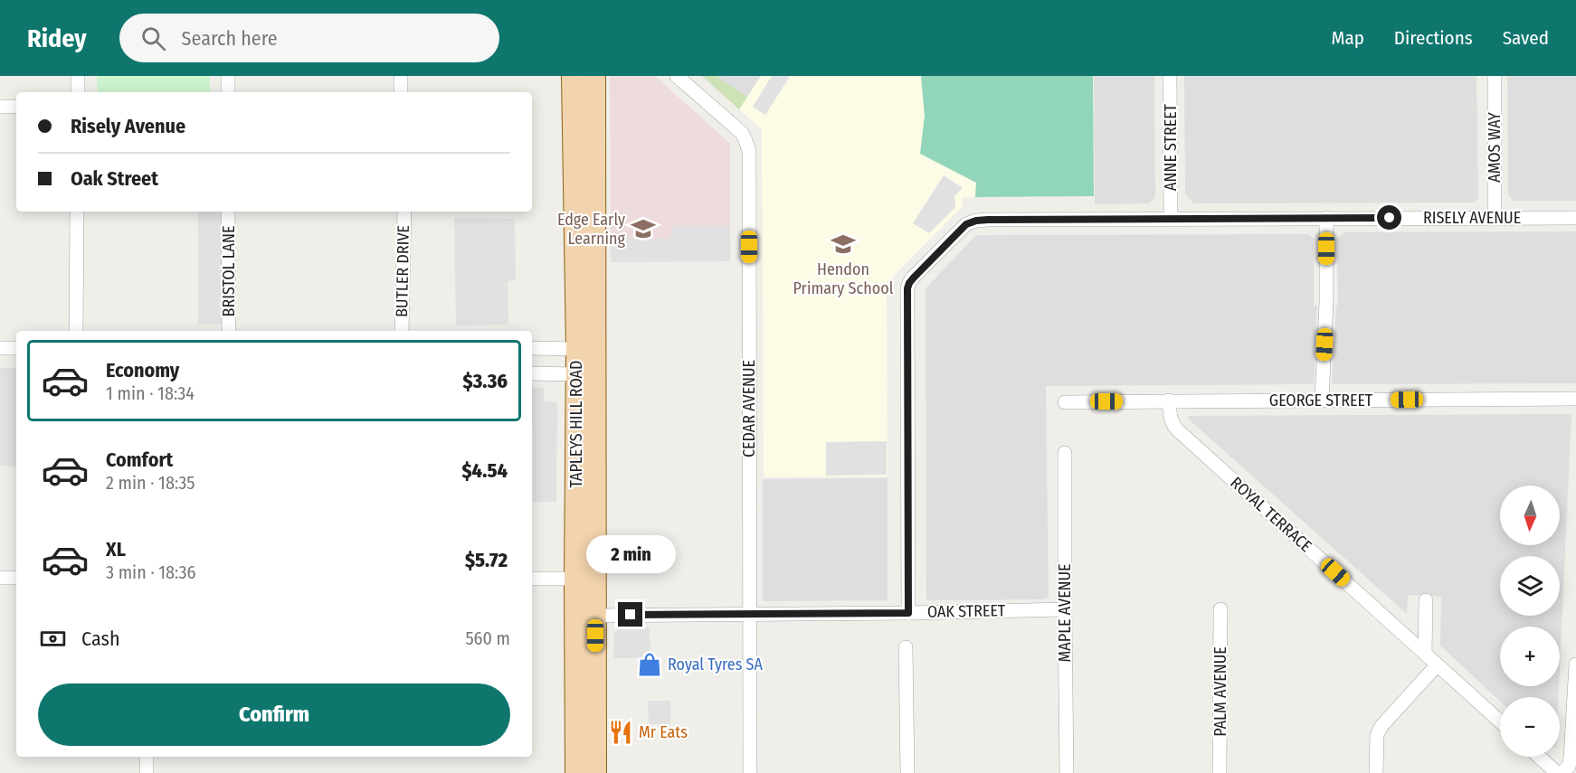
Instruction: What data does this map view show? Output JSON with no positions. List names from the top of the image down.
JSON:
{
  "streets": {
    "main road": ["TAPLEYS HILL ROAD"],
    "street": [
      "ANNE STREET",
      "AMOS WAY",
      "RISELY AVENUE",
      "BRISTOL LANE",
      "BUTLER DRIVE",
      "GEORGE STREET",
      "CEDAR AVENUE",
      "ROYAL TERRACE",
      "OAK STREET",
      "MAPLE AVENUE",
      "PALM AVENUE"
    ]
  },
  "crossings": [
    ["ANNE STREET", "RISELY AVENUE"],
    ["AMOS WAY", "RISELY AVENUE"],
    ["RISELY AVENUE", "OAK STREET"],
    ["GEORGE STREET", "ROYAL TERRACE"],
    ["CEDAR AVENUE", "OAK STREET"],
    ["TAPLEYS HILL ROAD", "OAK STREET"],
    ["OAK STREET", "MAPLE AVENUE"]
  ],
  "places": {
    "school or university": ["Edge Early Learning", "Hendon Primary School"],
    "shop": ["Royal Tyres SA"],
    "restaurant": ["Mr Eats"]
  },
  "north": "bottom",
  "page": {
    "header": "Ridey",
    "search": "Search here",
    "nav": ["Map", "Directions", "Saved"],
    "banner": ["Risely Avenue", "Oak Street"],
    "list": [
      {
        "name": "Economy",
        "note": "1 min · 18:34",
        "value": "$3.36"
      },
      {
        "name": "Comfort",
        "note": "2 min · 18:35",
        "value": "$4.54"
      },
      {
        "name": "XL",
        "note": "3 min · 18:36",
        "value": "$5.72"
      }
    ],
    "map_buttons": ["+", "−"],
    "bubble": "2 min",
    "pay": ["Cash", "560 m"],
    "buttons": "Confirm"
  }
}
